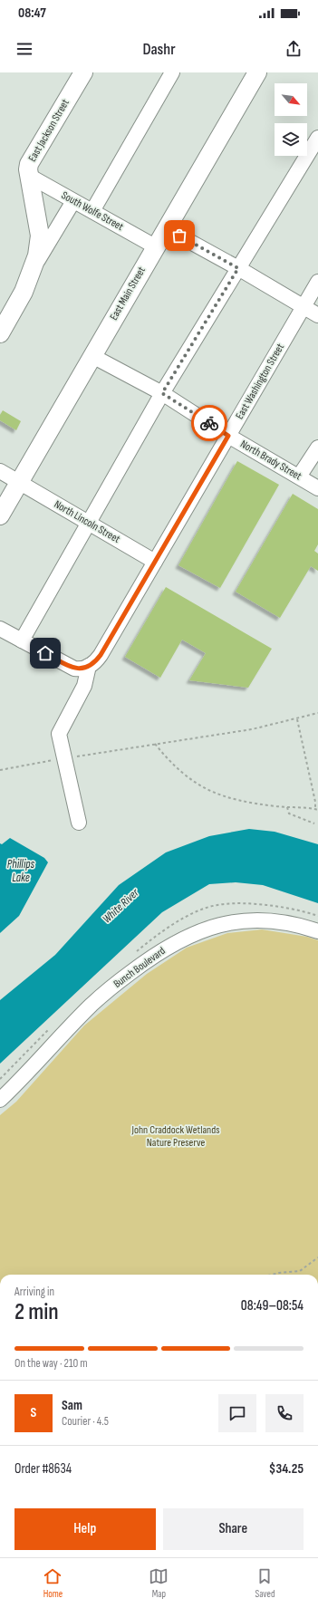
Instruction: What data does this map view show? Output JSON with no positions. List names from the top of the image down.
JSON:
{
  "streets": {
    "main road": ["East Jackson Street", "East Main Street"],
    "street": [
      "South Wolfe Street",
      "East Washington Street",
      "North Brady Street",
      "North Lincoln Street",
      "Bunch Boulevard"
    ]
  },
  "crossings": [
    ["East Jackson Street", "South Wolfe Street"],
    ["South Wolfe Street", "East Main Street"],
    ["East Main Street", "North Brady Street"],
    ["East Main Street", "North Lincoln Street"],
    ["East Washington Street", "North Brady Street"],
    ["East Washington Street", "North Lincoln Street"]
  ],
  "water": ["Phillips Lake", "White River"],
  "parks": ["John Craddock Wetlands Nature Preserve"],
  "north": "bottom right",
  "page": {
    "status": "08:47",
    "header": "Dashr",
    "heading": ["2 min", "Arriving in", "08:49–08:54"],
    "panel": [
      "Sam",
      "Courier · 4.5",
      "Order #8634",
      "$34.25"
    ],
    "bar": "On the way · 210 m",
    "round": "S",
    "buttons": ["Help", "Share"],
    "tabs": ["Home", "Map", "Saved"]
  }
}
